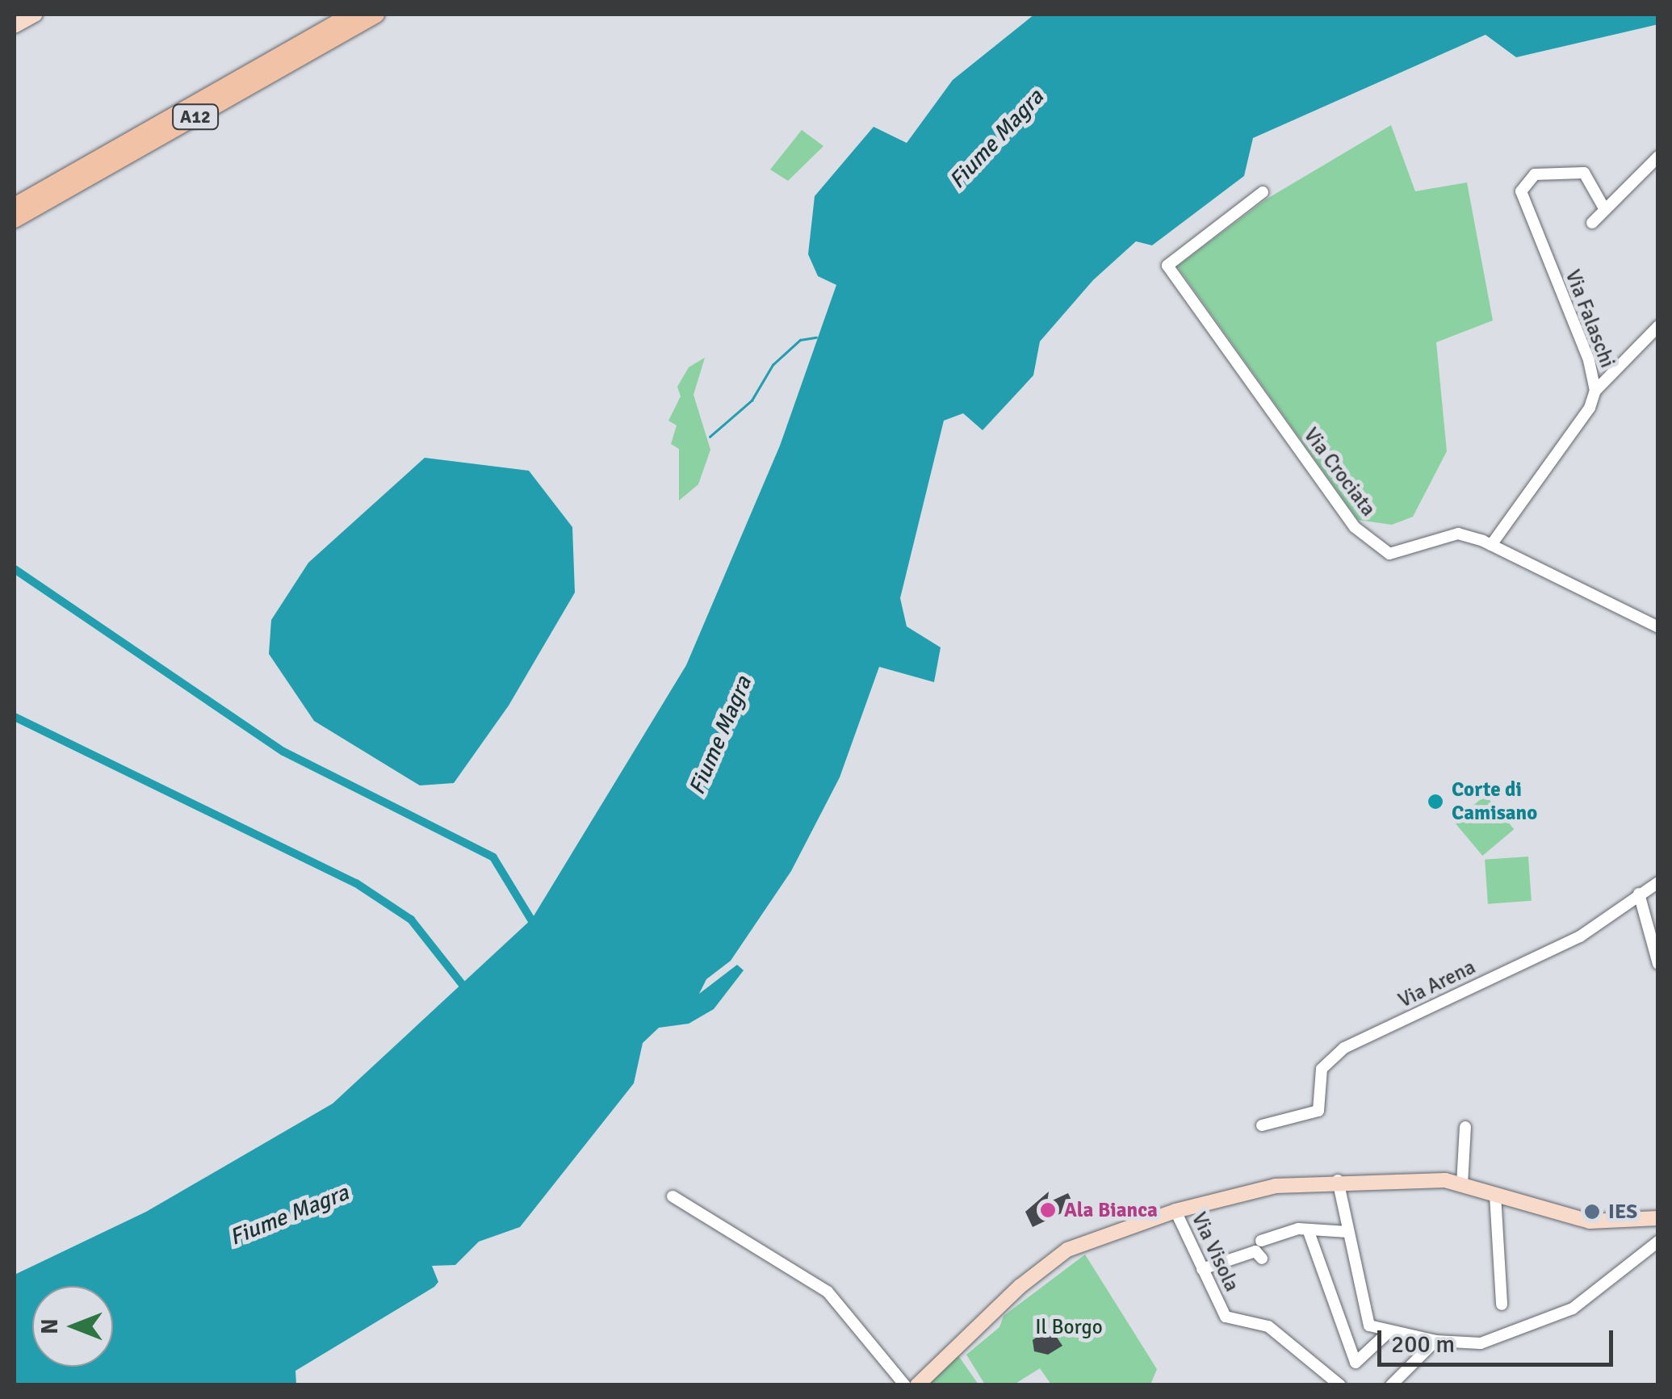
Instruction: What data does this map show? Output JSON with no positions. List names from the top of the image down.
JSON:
{
  "streets": {
    "highway": ["A12"],
    "street": [
      "Via Falaschi",
      "Via Crociata",
      "Via Arena",
      "Via Visola"
    ]
  },
  "crossings": [
    ["Via Falaschi", "Via Crociata"]
  ],
  "water": ["Fiume Magra"],
  "parks": ["Il Borgo"],
  "places": ["Corte di Camisano", "Ala Bianca", "IES"],
  "scale_bar": "200 m",
  "north": "left"
}
